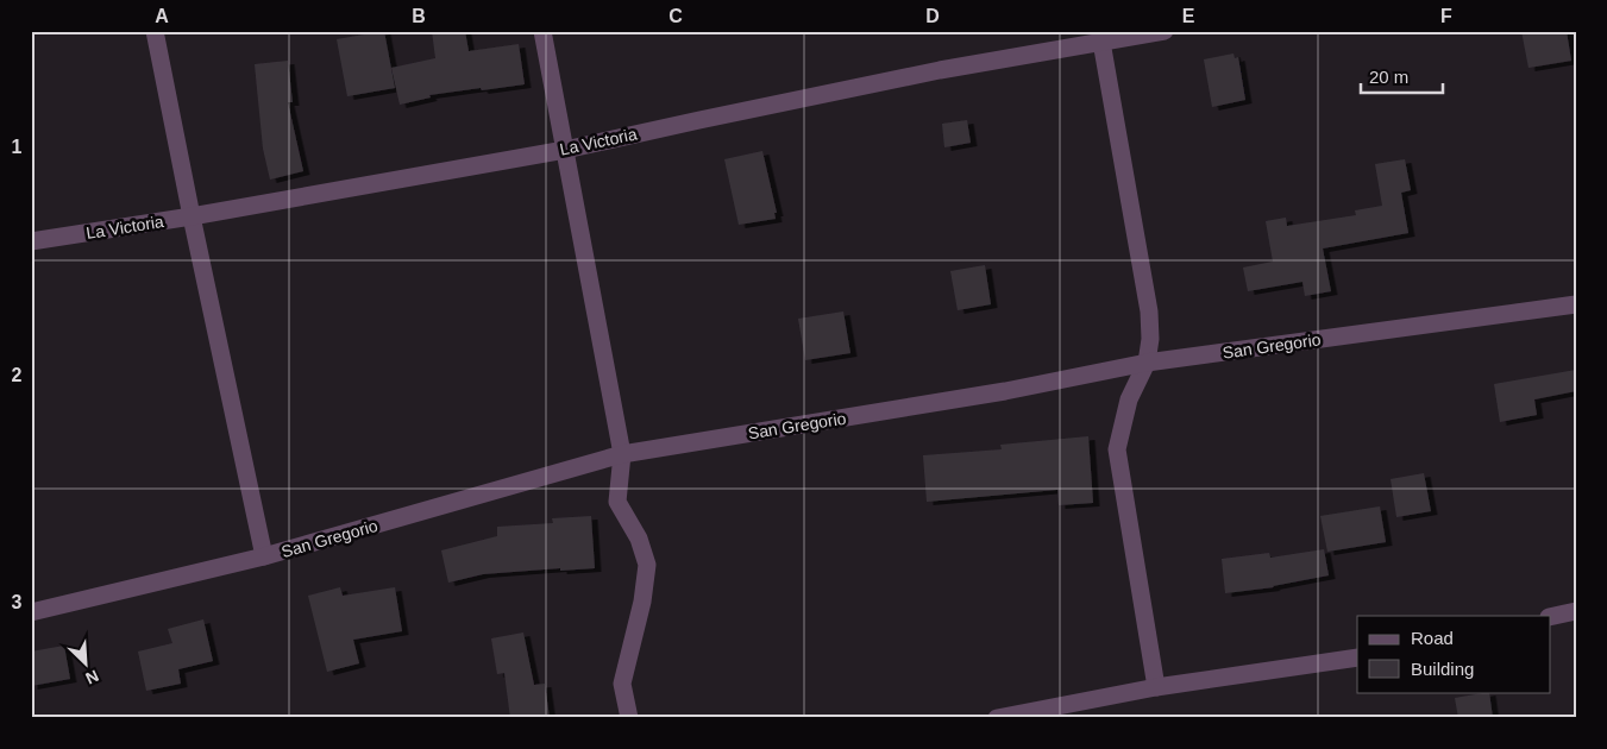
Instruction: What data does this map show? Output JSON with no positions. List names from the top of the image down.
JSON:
{
  "streets": {
    "street": ["La Victoria", "San Gregorio"]
  },
  "legend": ["Road", "Building"],
  "scale_bar": "20 m",
  "north": "bottom right",
  "grid": {
    "columns": [
      "A",
      "B",
      "C",
      "D",
      "E",
      "F"
    ],
    "rows": ["1", "2", "3"]
  }
}
